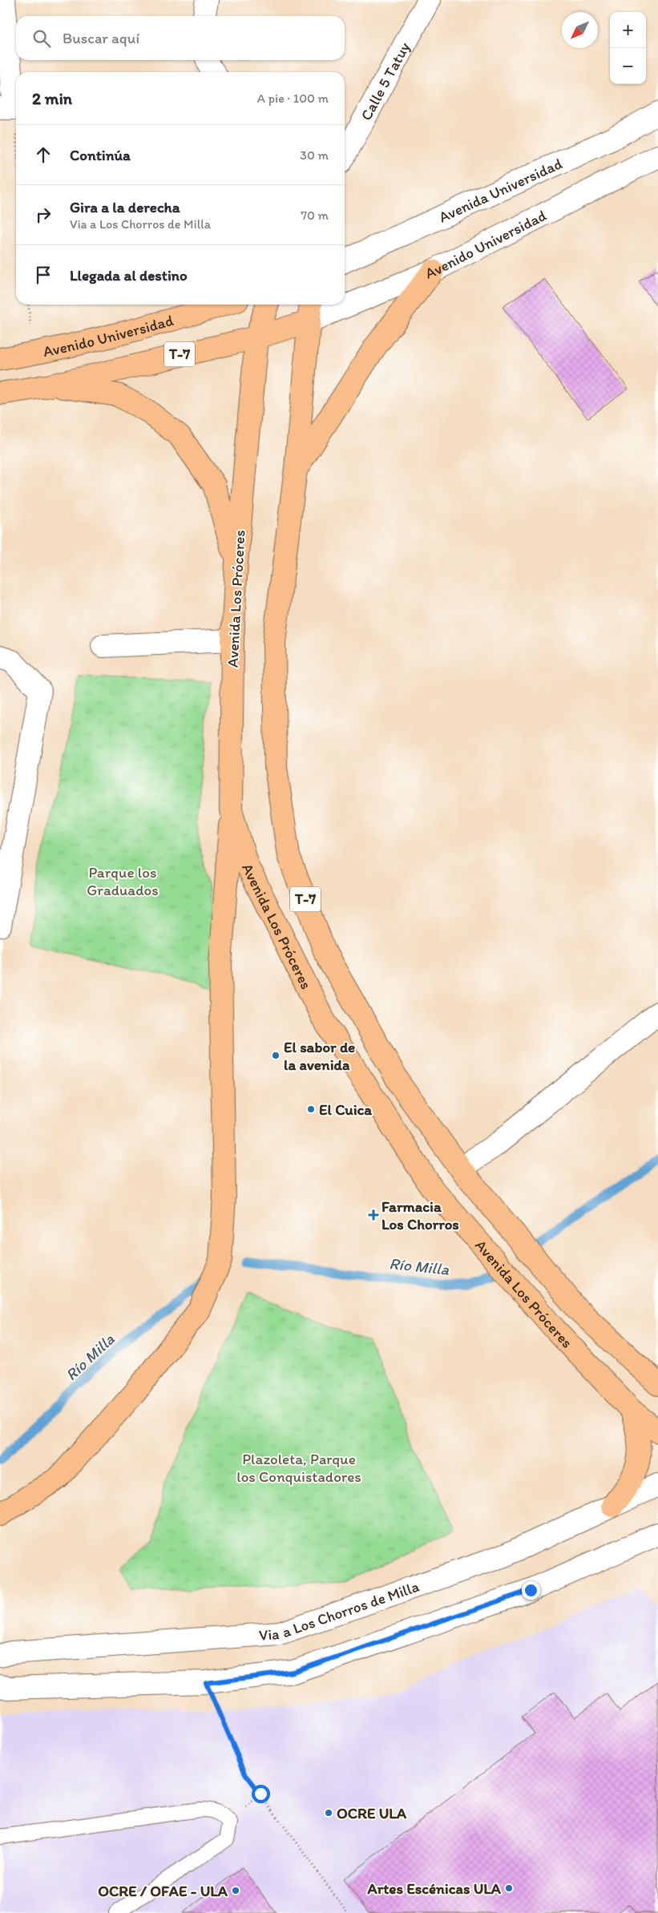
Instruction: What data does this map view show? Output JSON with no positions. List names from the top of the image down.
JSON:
{
  "streets": {
    "highway": ["Avenido Universidad", "T-7", "Avenida Los Próceres"],
    "street": ["Calle 5 Tatuy", "Avenida Universidad", "Via a Los Chorros de Milla"]
  },
  "crossings": [
    ["Avenido Universidad", "T-7"],
    ["Avenido Universidad", "Avenida Los Próceres"],
    ["T-7", "Avenida Los Próceres"]
  ],
  "water": ["Río Milla"],
  "parks": ["Parque los Graduados", "Plazoleta, Parque los Conquistadores"],
  "places": {
    "other": [
      "El sabor de la avenida",
      "El Cuica",
      "OCRE ULA",
      "Artes Escénicas ULA",
      "OCRE / OFAE - ULA"
    ],
    "health": ["Farmacia Los Chorros"]
  },
  "north": "bottom left",
  "page": {
    "map_buttons": ["+", "−"],
    "search": "Buscar aquí",
    "heading": ["2 min", "A pie · 100 m"],
    "list": [
      ["Continúa", "30 m"],
      ["Gira a la derecha", "Via a Los Chorros de Milla", "70 m"],
      "Llegada al destino"
    ]
  }
}
